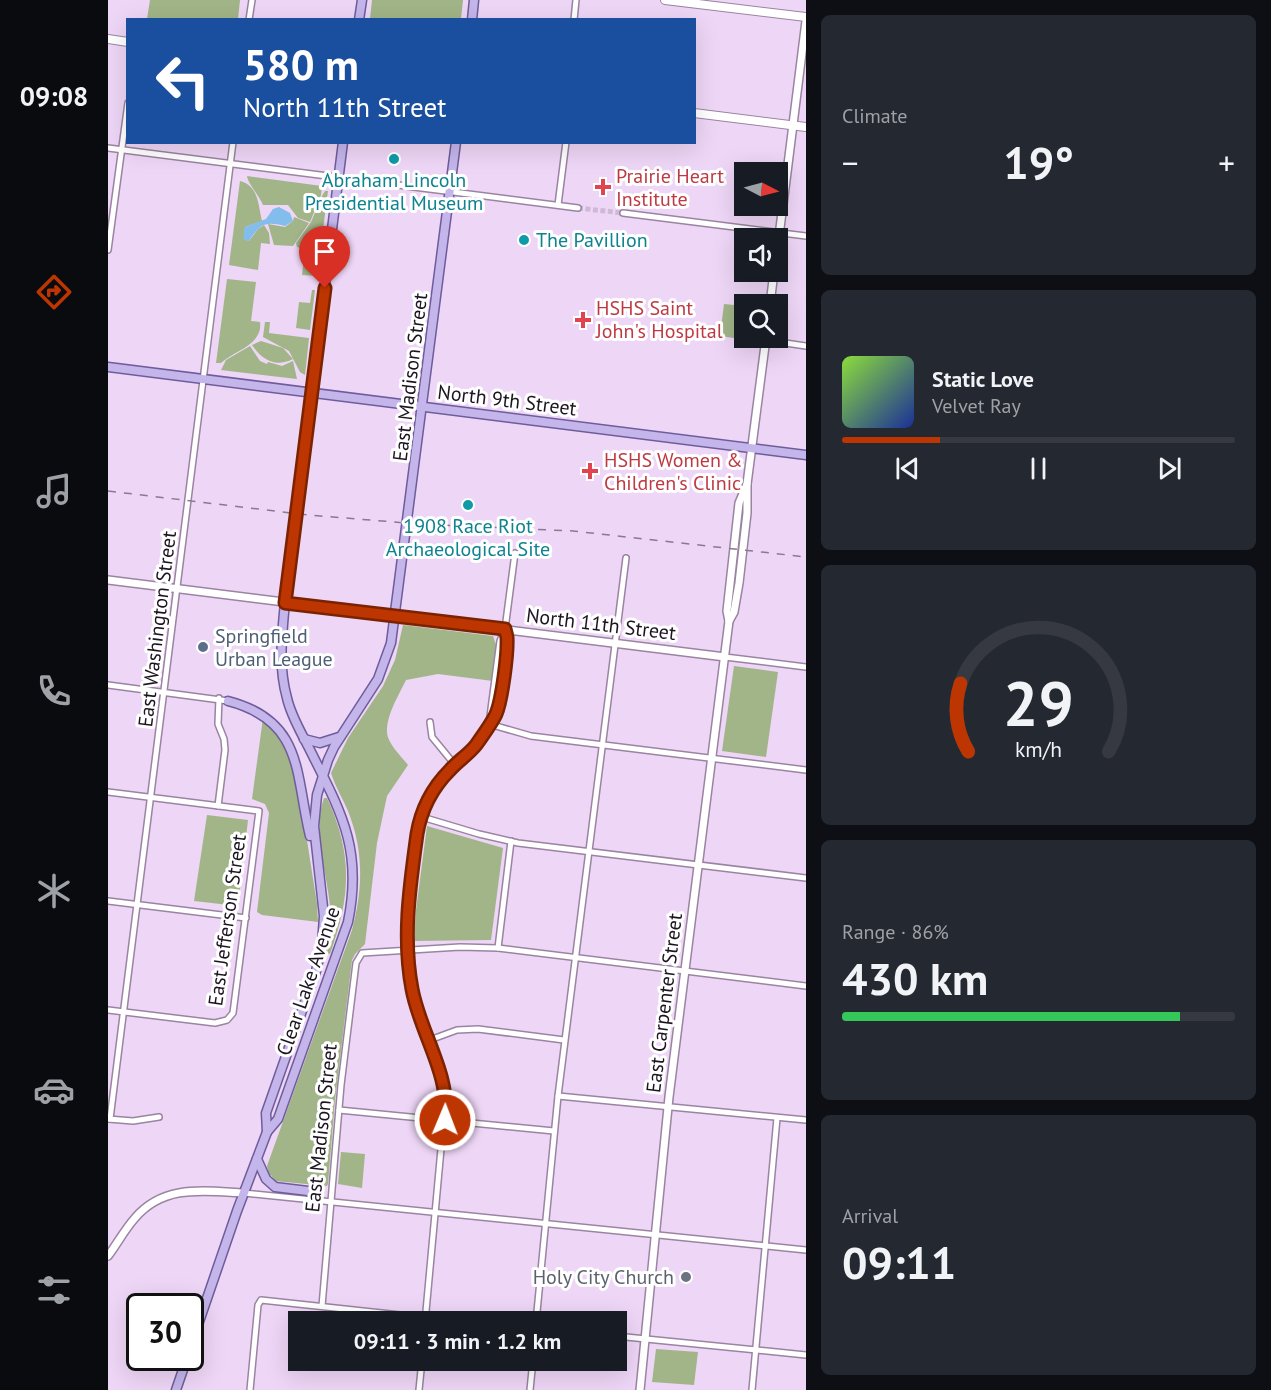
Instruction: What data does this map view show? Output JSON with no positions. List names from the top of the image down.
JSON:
{
  "streets": {
    "main road": ["East Madison Street", "North 9th Street", "Clear Lake Avenue"],
    "street": [
      "North 11th Street",
      "East Washington Street",
      "East Jefferson Street",
      "East Carpenter Street"
    ]
  },
  "crossings": [
    ["East Madison Street", "North 9th Street"],
    ["East Madison Street", "North 11th Street"],
    ["East Madison Street", "Clear Lake Avenue"],
    ["North 9th Street", "East Washington Street"],
    ["North 9th Street", "East Carpenter Street"],
    ["North 11th Street", "East Washington Street"],
    ["North 11th Street", "East Carpenter Street"],
    ["East Washington Street", "East Jefferson Street"]
  ],
  "places": {
    "other": [
      "Abraham Lincoln Presidential Museum",
      "The Pavillion",
      "1908 Race Riot Archaeological Site",
      "Springfield Urban League",
      "Holy City Church"
    ],
    "health": ["Prairie Heart Institute", "HSHS Saint John's Hospital", "HSHS Women & Children's Clinic"]
  },
  "north": "right",
  "page": {
    "tabs": "09:08",
    "tile": [
      "Climate",
      ["Range · 86%", "430 km"],
      ["Arrival", "09:11"]
    ],
    "turn": ["580 m", "North 11th Street"],
    "heat": ["−", "19°", "+"],
    "song": ["Static Love", "Velvet Ray"],
    "limit": "30",
    "trip": "09:11 · 3 min · 1.2 km",
    "gauge": ["29", "km/h"]
  }
}
